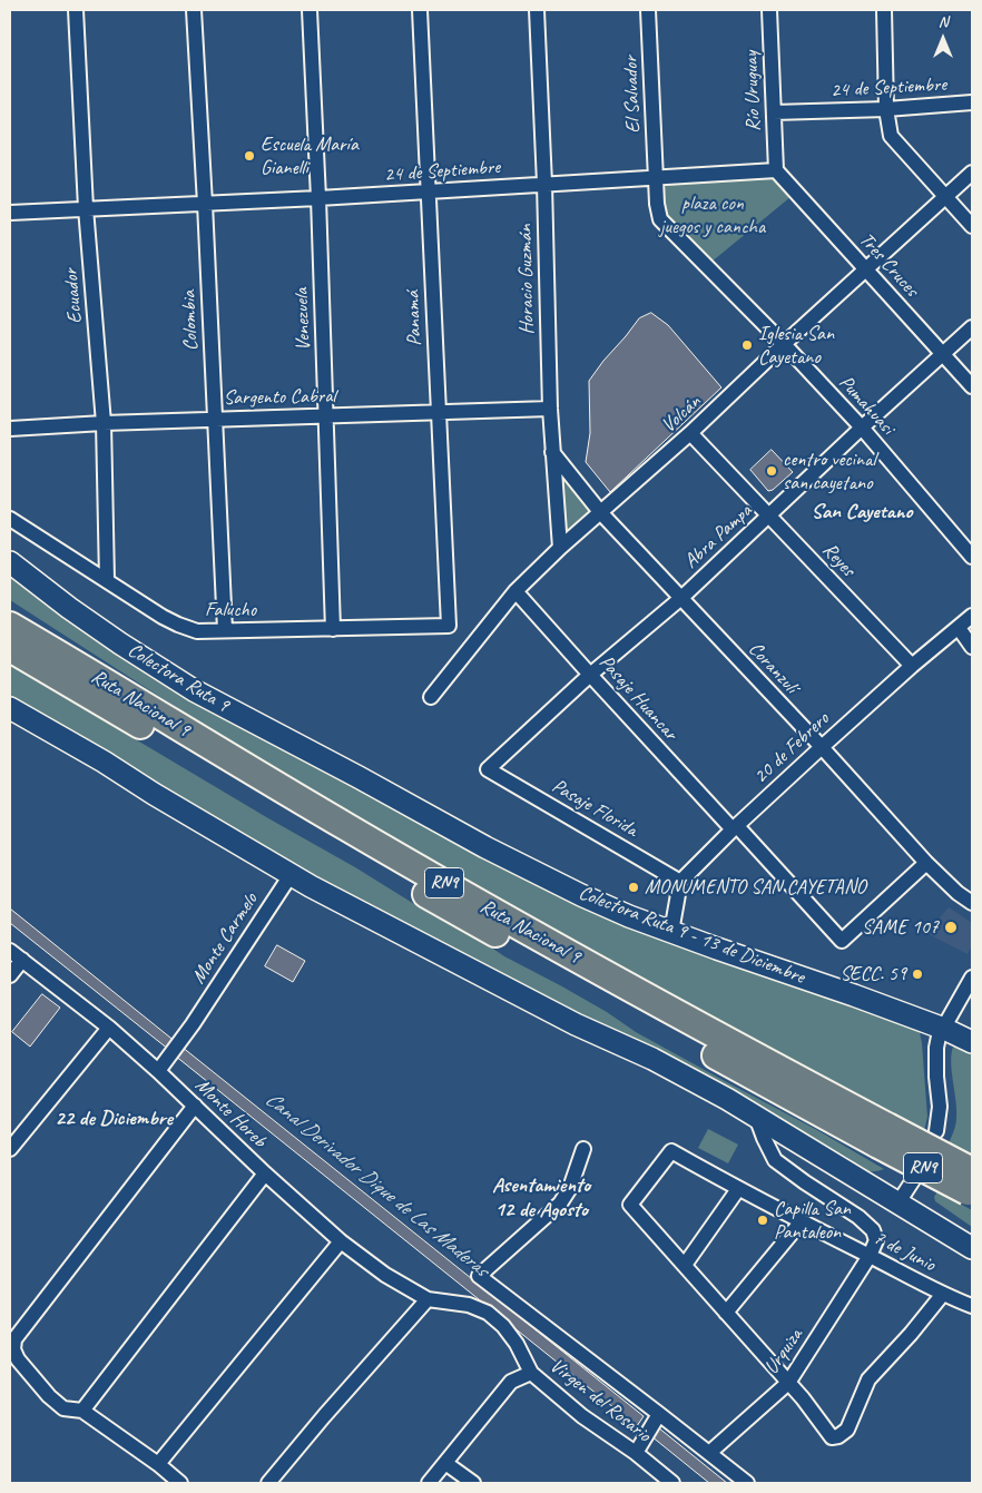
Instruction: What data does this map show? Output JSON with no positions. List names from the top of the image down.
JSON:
{
  "streets": {
    "highway": ["Ruta Nacional 9", "RN9"],
    "street": [
      "24 de Septiembre",
      "Río Uruguay",
      "El Salvador",
      "Tres Cruces",
      "Horacio Guzmán",
      "Ecuador",
      "Panamá",
      "Venezuela",
      "Colombia",
      "Sargento Cabral",
      "Pumahuasi",
      "Volcán",
      "Abra Pampa",
      "Reyes",
      "Falucho",
      "Coranzulí",
      "Colectora Ruta 9",
      "Pasaje Huancar",
      "20 de Febrero",
      "Pasaje Florida",
      "Colectora Ruta 9 - 13 de Diciembre",
      "Monte Carmelo",
      "Monte Horeb",
      "7 de Junio",
      "Urquiza",
      "Virgen del Rosario"
    ]
  },
  "crossings": [
    ["24 de Septiembre", "Río Uruguay"],
    ["24 de Septiembre", "El Salvador"],
    ["24 de Septiembre", "Tres Cruces"],
    ["24 de Septiembre", "Horacio Guzmán"],
    ["24 de Septiembre", "Ecuador"],
    ["24 de Septiembre", "Panamá"],
    ["24 de Septiembre", "Venezuela"],
    ["24 de Septiembre", "Colombia"],
    ["24 de Septiembre", "Pumahuasi"],
    ["Río Uruguay", "Tres Cruces"],
    ["El Salvador", "Pumahuasi"],
    ["Tres Cruces", "Volcán"],
    ["Tres Cruces", "Abra Pampa"],
    ["Horacio Guzmán", "Sargento Cabral"],
    ["Horacio Guzmán", "Volcán"],
    ["Horacio Guzmán", "Coranzulí"],
    ["Ecuador", "Sargento Cabral"],
    ["Ecuador", "Falucho"],
    ["Panamá", "Sargento Cabral"],
    ["Panamá", "Falucho"],
    ["Venezuela", "Sargento Cabral"],
    ["Venezuela", "Falucho"],
    ["Colombia", "Sargento Cabral"],
    ["Colombia", "Falucho"],
    ["Pumahuasi", "Volcán"],
    ["Pumahuasi", "Abra Pampa"],
    ["Volcán", "Reyes"],
    ["Volcán", "Coranzulí"],
    ["Volcán", "Pasaje Huancar"],
    ["Abra Pampa", "Reyes"],
    ["Abra Pampa", "Coranzulí"],
    ["Abra Pampa", "Pasaje Huancar"],
    ["Abra Pampa", "Pasaje Florida"],
    ["Reyes", "20 de Febrero"],
    ["Coranzulí", "Pasaje Huancar"],
    ["Coranzulí", "20 de Febrero"],
    ["Colectora Ruta 9", "Colectora Ruta 9 - 13 de Diciembre"],
    ["Pasaje Huancar", "20 de Febrero"],
    ["20 de Febrero", "Pasaje Florida"],
    ["Monte Carmelo", "Monte Horeb"],
    ["Monte Horeb", "Virgen del Rosario"],
    ["7 de Junio", "Urquiza"]
  ],
  "districts": ["San Cayetano", "22 de Diciembre", "Asentamiento 12 de Agosto"],
  "water": ["Canal Derivador Dique de Las Maderas"],
  "parks": ["plaza con juegos y cancha"],
  "places": [
    "Escuela María Gianelli",
    "Iglesia San Cayetano",
    "centro vecinal san cayetano",
    "MONUMENTO SAN CAYETANO",
    "SAME 107",
    "SECC. 59",
    "Capilla San Pantaleon"
  ],
  "north": "top"
}
